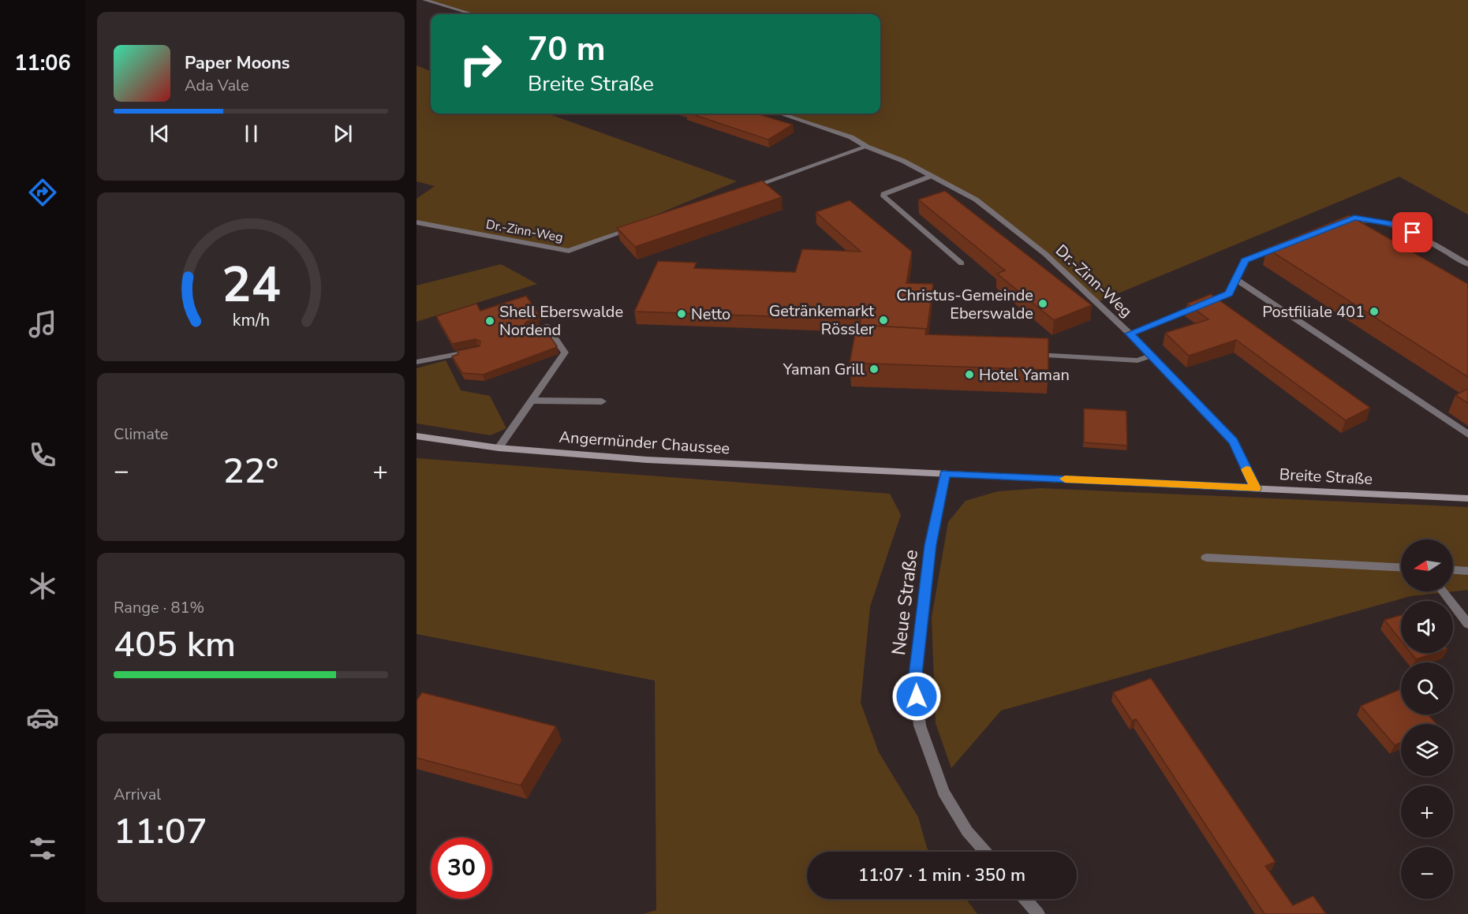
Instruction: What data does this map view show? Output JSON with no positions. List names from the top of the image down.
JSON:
{
  "streets": {
    "main road": ["Angermünder Chaussee", "Breite Straße"],
    "street": ["Dr.-Zinn-Weg", "Neue Straße"]
  },
  "crossings": [
    ["Dr.-Zinn-Weg", "Breite Straße"],
    ["Angermünder Chaussee", "Breite Straße"],
    ["Breite Straße", "Neue Straße"]
  ],
  "places": [
    "Christus-Gemeinde Eberswalde",
    "Postfiliale 401",
    "Netto",
    "Getränkemarkt Rössler",
    "Shell Eberswalde Nordend",
    "Yaman Grill",
    "Hotel Yaman"
  ],
  "north": "left",
  "page": {
    "tabs": "11:06",
    "turn": ["70 m", "Breite Straße"],
    "song": ["Paper Moons", "Ada Vale"],
    "tile": [
      "Climate",
      ["Range · 81%", "405 km"],
      ["Arrival", "11:07"]
    ],
    "heat": ["−", "22°", "+"],
    "map_buttons": ["+", "−"],
    "limit": "30",
    "trip": "11:07 · 1 min · 350 m",
    "gauge": ["24", "km/h"]
  }
}
